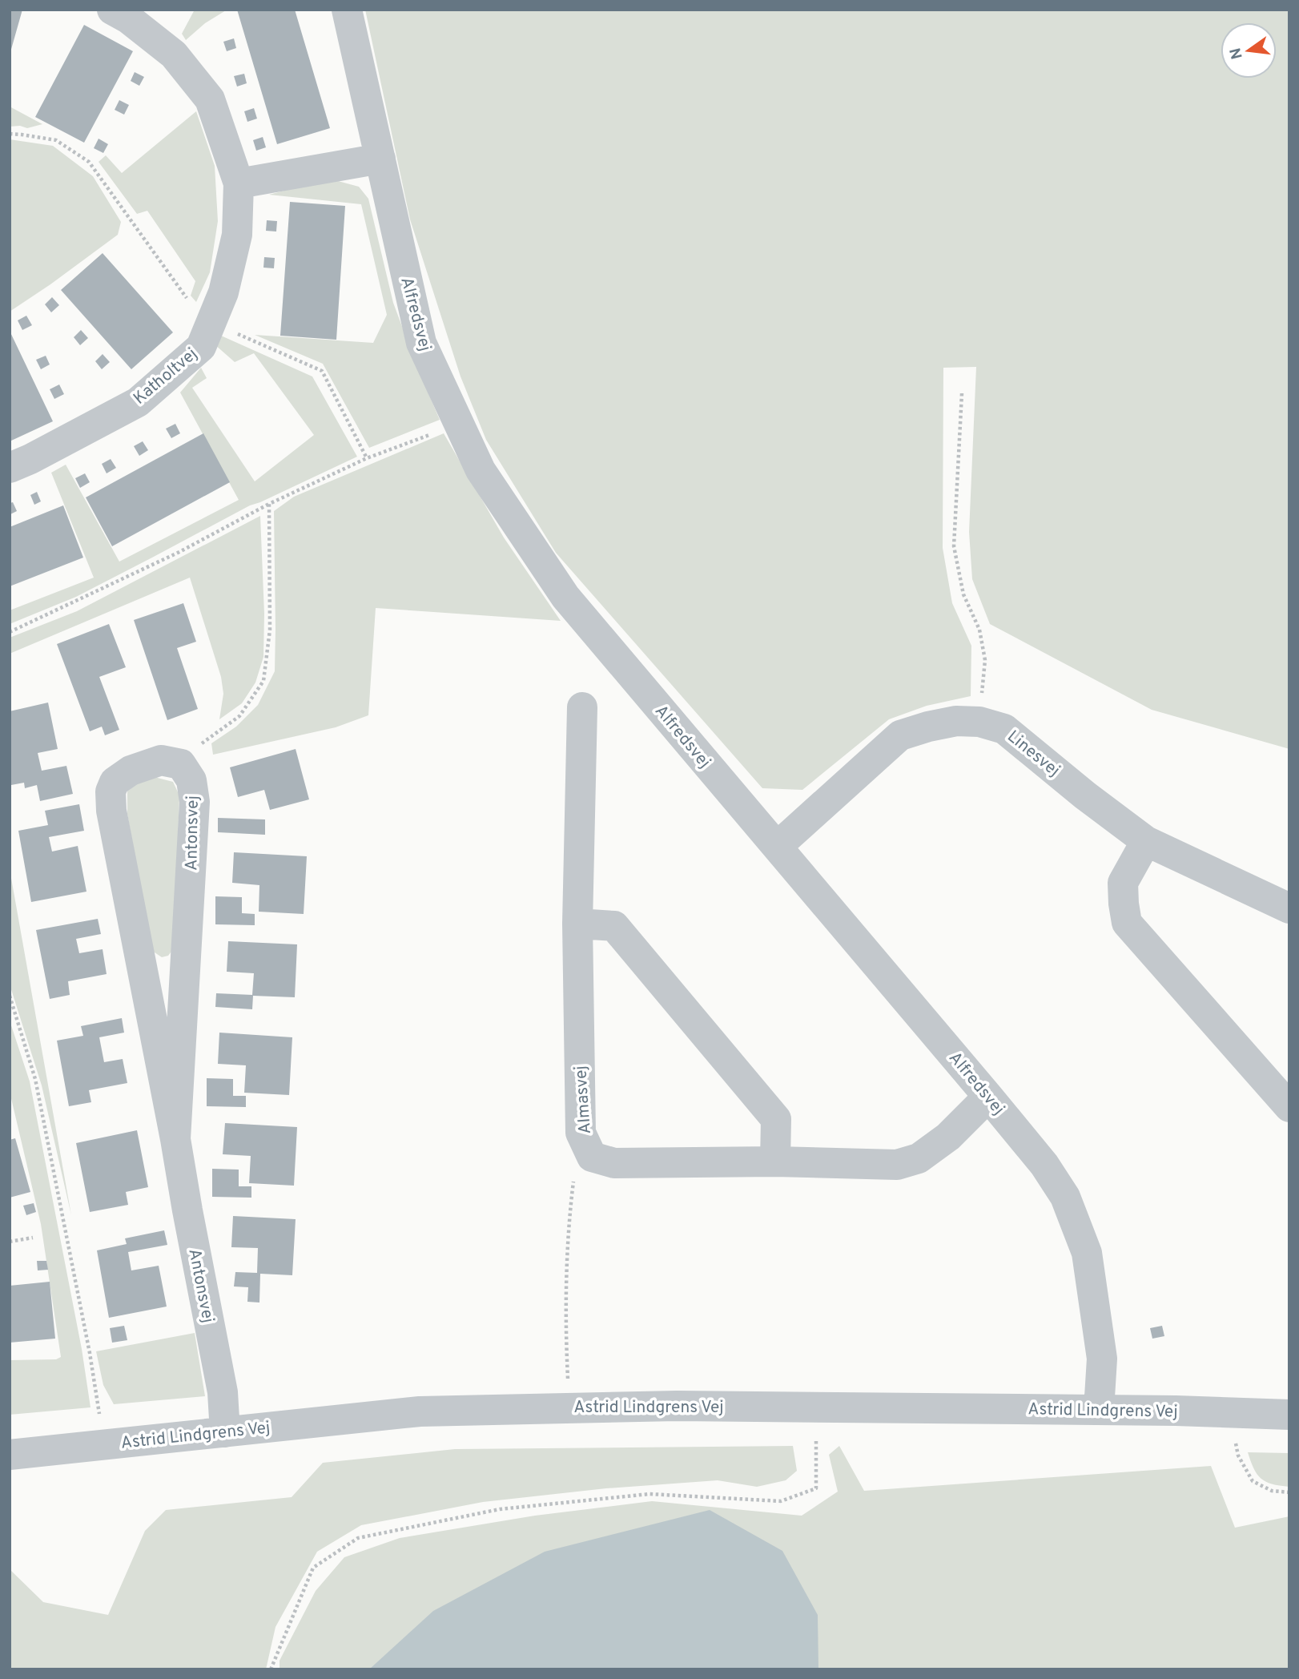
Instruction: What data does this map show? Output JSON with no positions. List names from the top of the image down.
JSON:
{
  "streets": {
    "street": [
      "Alfredsvej",
      "Katholtvej",
      "Linesvej",
      "Antonsvej",
      "Almasvej",
      "Astrid Lindgrens Vej"
    ]
  },
  "crossings": [
    ["Alfredsvej", "Linesvej"],
    ["Alfredsvej", "Almasvej"],
    ["Alfredsvej", "Astrid Lindgrens Vej"],
    ["Antonsvej", "Astrid Lindgrens Vej"]
  ],
  "north": "left"
}
